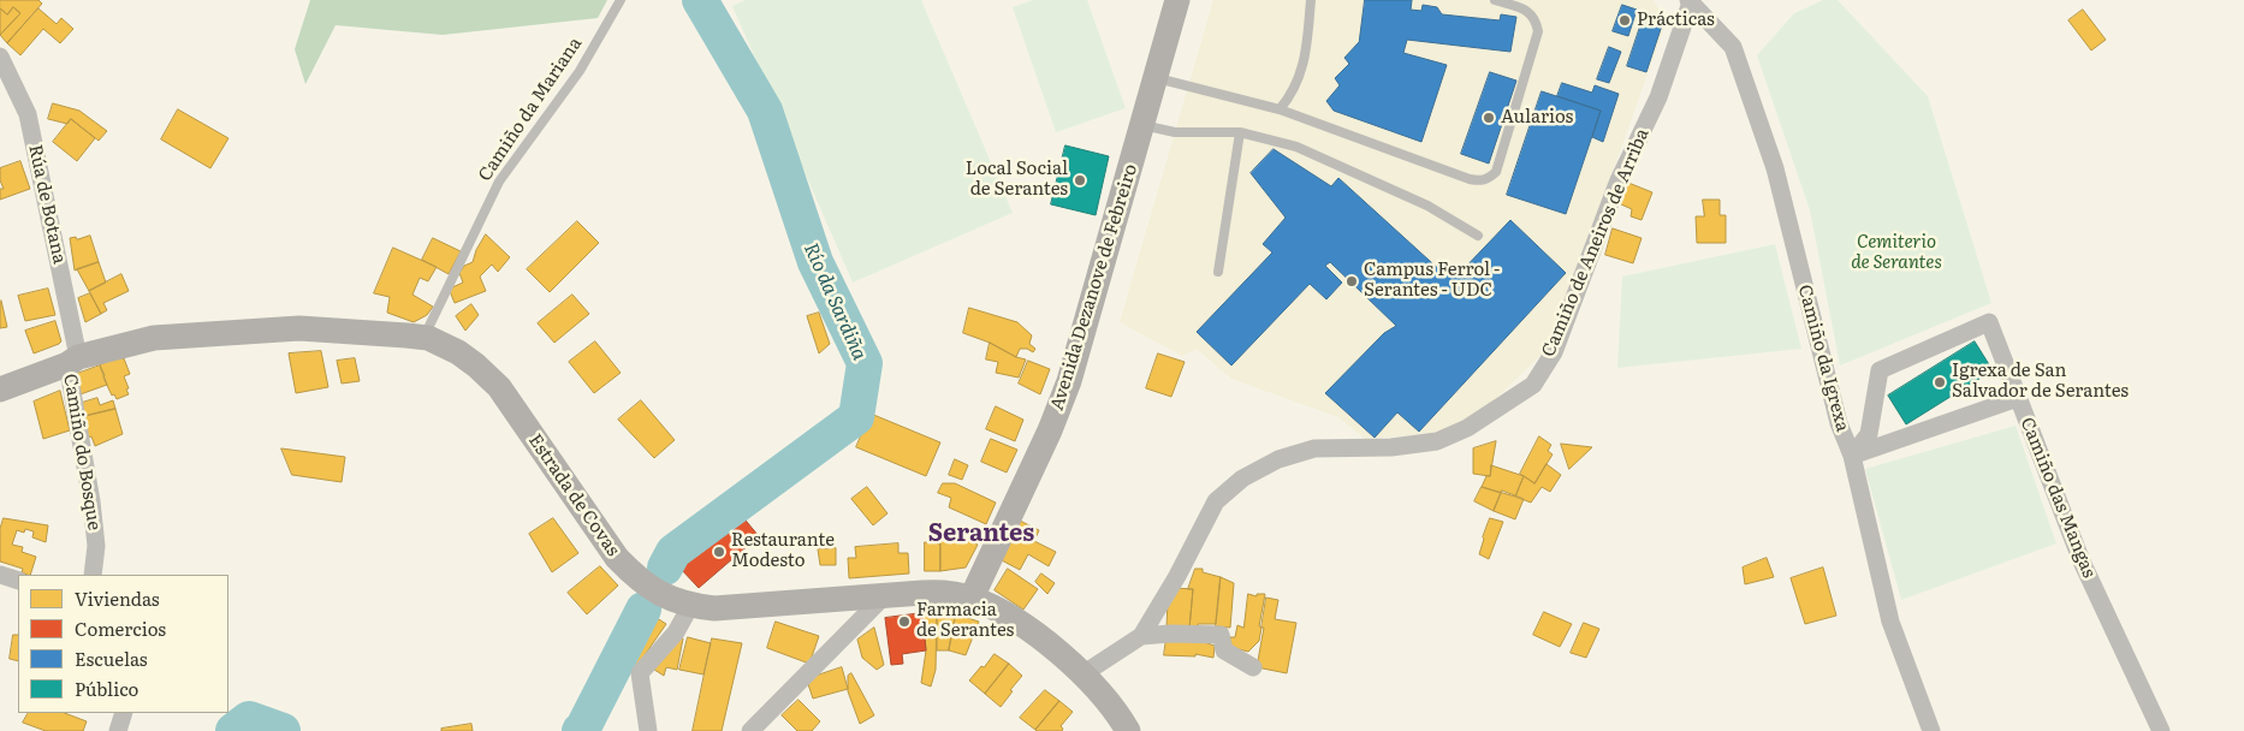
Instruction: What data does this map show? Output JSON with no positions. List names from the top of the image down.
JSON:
{
  "streets": {
    "main road": ["Avenida Dezanove de Febreiro", "Estrada de Covas"],
    "street": [
      "Rúa de Botana",
      "Camiño de Aneiros de Arriba",
      "Camiño da Igrexa",
      "Camiño do Bosque",
      "Camiño das Mangas"
    ],
    "lane": ["Camiño da Mariana"]
  },
  "crossings": [
    ["Camiño da Mariana", "Estrada de Covas"],
    ["Rúa de Botana", "Camiño do Bosque"],
    ["Rúa de Botana", "Estrada de Covas"],
    ["Camiño de Aneiros de Arriba", "Camiño da Igrexa"],
    ["Camiño de Aneiros de Arriba", "Estrada de Covas"],
    ["Avenida Dezanove de Febreiro", "Estrada de Covas"],
    ["Camiño da Igrexa", "Camiño das Mangas"],
    ["Camiño do Bosque", "Estrada de Covas"]
  ],
  "districts": ["Serantes"],
  "water": ["Río da Sardiña"],
  "parks": ["Cemiterio de Serantes"],
  "places": [
    "Prácticas",
    "Aularios",
    "Local Social de Serantes",
    "Campus Ferrol - Serantes - UDC",
    "Igrexa de San Salvador de Serantes",
    "Restaurante Modesto",
    "Farmacia de Serantes"
  ],
  "legend": [
    "Viviendas",
    "Comercios",
    "Escuelas",
    "Público"
  ]
}
